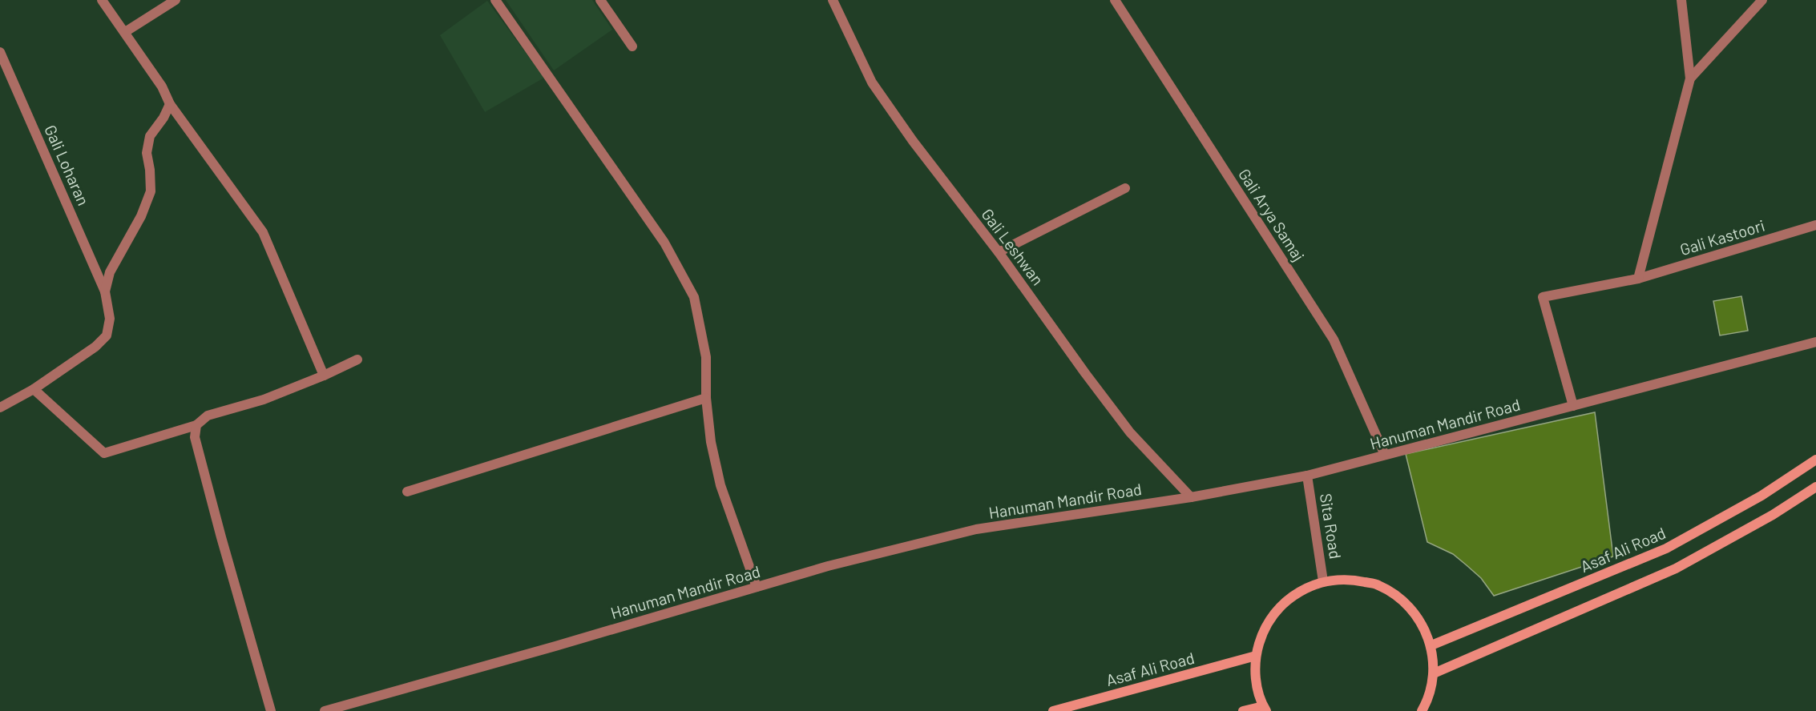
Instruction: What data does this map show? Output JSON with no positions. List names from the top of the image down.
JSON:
{
  "streets": {
    "main road": ["Asaf Ali Road"],
    "street": [
      "Gali Loharan",
      "Gali Arya Samaj",
      "Gali Kastoori",
      "Gali Leshwan",
      "Hanuman Mandir Road",
      "Sita Road"
    ]
  },
  "crossings": [
    ["Gali Arya Samaj", "Hanuman Mandir Road"],
    ["Gali Kastoori", "Hanuman Mandir Road"],
    ["Gali Leshwan", "Hanuman Mandir Road"],
    ["Hanuman Mandir Road", "Sita Road"]
  ]
}
